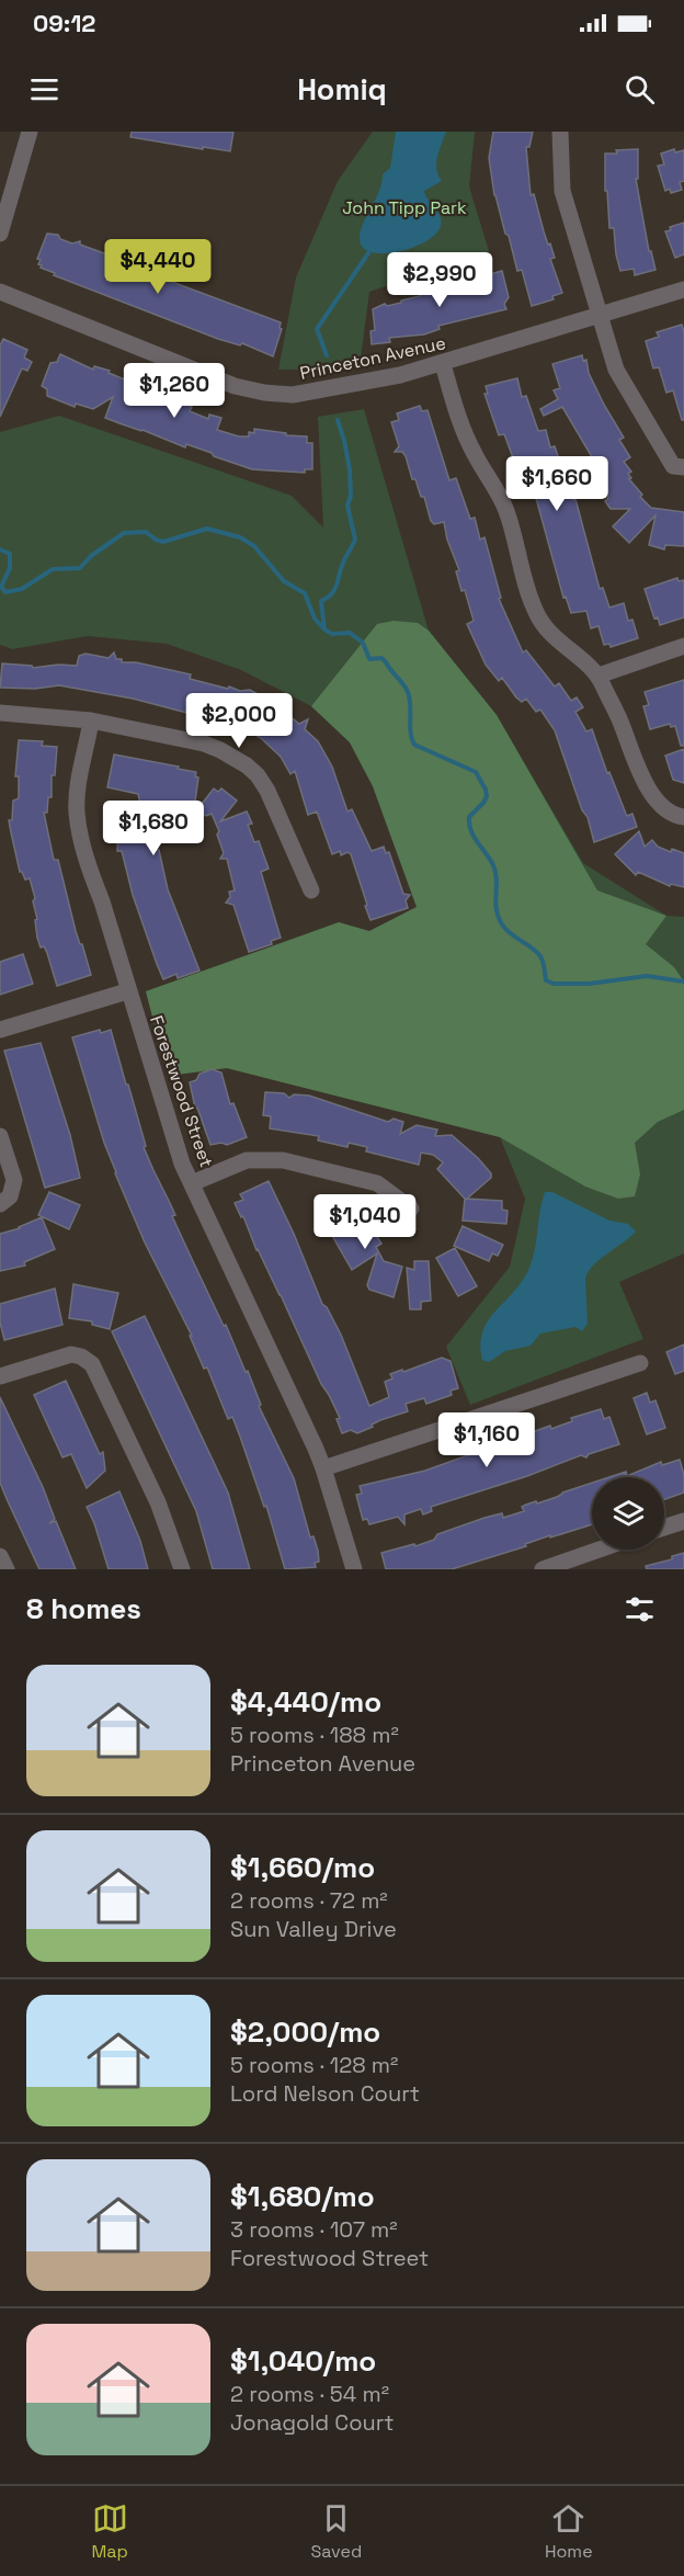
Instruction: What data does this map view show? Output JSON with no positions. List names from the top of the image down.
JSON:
{
  "streets": {
    "street": ["Princeton Avenue", "Forestwood Street"]
  },
  "parks": ["John Tipp Park"],
  "page": {
    "status": "09:12",
    "header": "Homiq",
    "price": [
      "$4,440",
      "$2,990",
      "$1,260",
      "$1,660",
      "$2,000",
      "$1,680",
      "$1,040",
      "$1,160"
    ],
    "heading": "8 homes",
    "list": [
      {
        "name": "$4,440/mo",
        "note": "5 rooms · 188 m² · Princeton Avenue"
      },
      {
        "name": "$1,660/mo",
        "note": "2 rooms · 72 m² · Sun Valley Drive"
      },
      {
        "name": "$2,000/mo",
        "note": "5 rooms · 128 m² · Lord Nelson Court"
      },
      {
        "name": "$1,680/mo",
        "note": "3 rooms · 107 m² · Forestwood Street"
      },
      {
        "name": "$1,040/mo",
        "note": "2 rooms · 54 m² · Jonagold Court"
      }
    ],
    "tabs": ["Map", "Saved", "Home"]
  }
}
